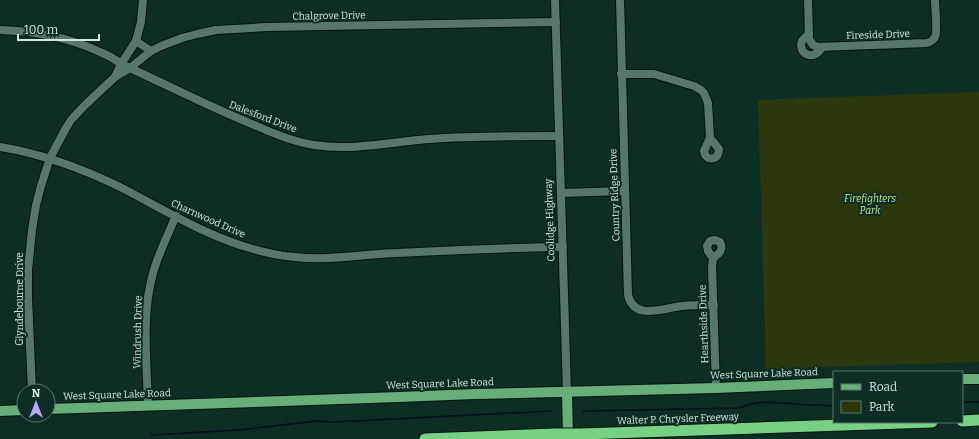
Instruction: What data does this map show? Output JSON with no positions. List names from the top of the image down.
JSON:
{
  "streets": {
    "highway": ["Walter P. Chrysler Freeway"],
    "main road": ["Coolidge Highway", "West Square Lake Road"],
    "street": [
      "Chalgrove Drive",
      "Fireside Drive",
      "Dalesford Drive",
      "Country Ridge Drive",
      "Charnwood Drive",
      "Glyndebourne Drive",
      "Hearthside Drive",
      "Windrush Drive"
    ]
  },
  "crossings": [
    ["Chalgrove Drive", "Dalesford Drive"],
    ["Chalgrove Drive", "Coolidge Highway"],
    ["Chalgrove Drive", "Glyndebourne Drive"],
    ["Dalesford Drive", "Coolidge Highway"],
    ["Dalesford Drive", "Glyndebourne Drive"],
    ["Country Ridge Drive", "Hearthside Drive"],
    ["Charnwood Drive", "Coolidge Highway"],
    ["Charnwood Drive", "Glyndebourne Drive"],
    ["Charnwood Drive", "Windrush Drive"],
    ["Coolidge Highway", "West Square Lake Road"],
    ["Hearthside Drive", "West Square Lake Road"],
    ["Windrush Drive", "West Square Lake Road"]
  ],
  "parks": ["Firefighters Park"],
  "legend": ["Road", "Park"],
  "scale_bar": "100 m",
  "north": "top"
}
